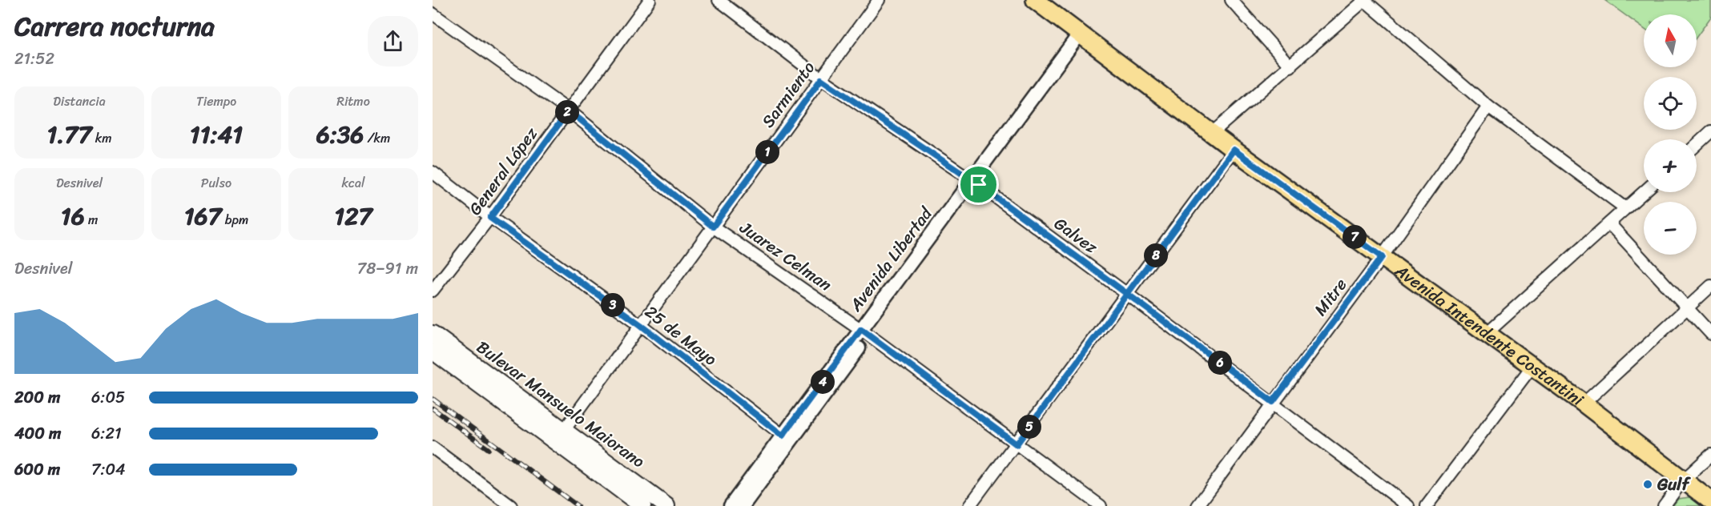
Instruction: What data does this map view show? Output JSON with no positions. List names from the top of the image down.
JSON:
{
  "streets": {
    "main road": ["Avenida Intendente Costantini", "Bulevar Mansuelo Maiorano"],
    "street": [
      "Sarmiento",
      "General López",
      "Galvez",
      "Juarez Celman",
      "Avenida Libertad",
      "Mitre",
      "25 de Mayo"
    ]
  },
  "crossings": [
    ["Sarmiento", "Galvez"],
    ["Sarmiento", "Juarez Celman"],
    ["Sarmiento", "25 de Mayo"],
    ["Sarmiento", "Bulevar Mansuelo Maiorano"],
    ["General López", "Juarez Celman"],
    ["General López", "25 de Mayo"],
    ["Galvez", "Avenida Libertad"],
    ["Galvez", "Mitre"],
    ["Juarez Celman", "Avenida Libertad"],
    ["Avenida Libertad", "25 de Mayo"],
    ["Avenida Libertad", "Avenida Intendente Costantini"],
    ["Mitre", "Avenida Intendente Costantini"]
  ],
  "places": ["Gulf"],
  "north": "top",
  "page": {
    "heading": ["Carrera nocturna", "21:52"],
    "map_buttons": ["+", "−"],
    "stats": [
      ["Distancia", "1.77 km"],
      ["Tiempo", "11:41"],
      ["Ritmo", "6:36 /km"],
      ["Desnivel", "16 m"],
      ["Pulso", "167 bpm"],
      ["kcal", "127"]
    ],
    "pins": [
      "2",
      "1",
      "7",
      "8",
      "3",
      "6",
      "4",
      "5"
    ],
    "chart": ["Desnivel", "78–91 m"],
    "list": [
      {
        "name": "200 m",
        "note": "6:05"
      },
      {
        "name": "400 m",
        "note": "6:21"
      },
      {
        "name": "600 m",
        "note": "7:04"
      }
    ]
  }
}
